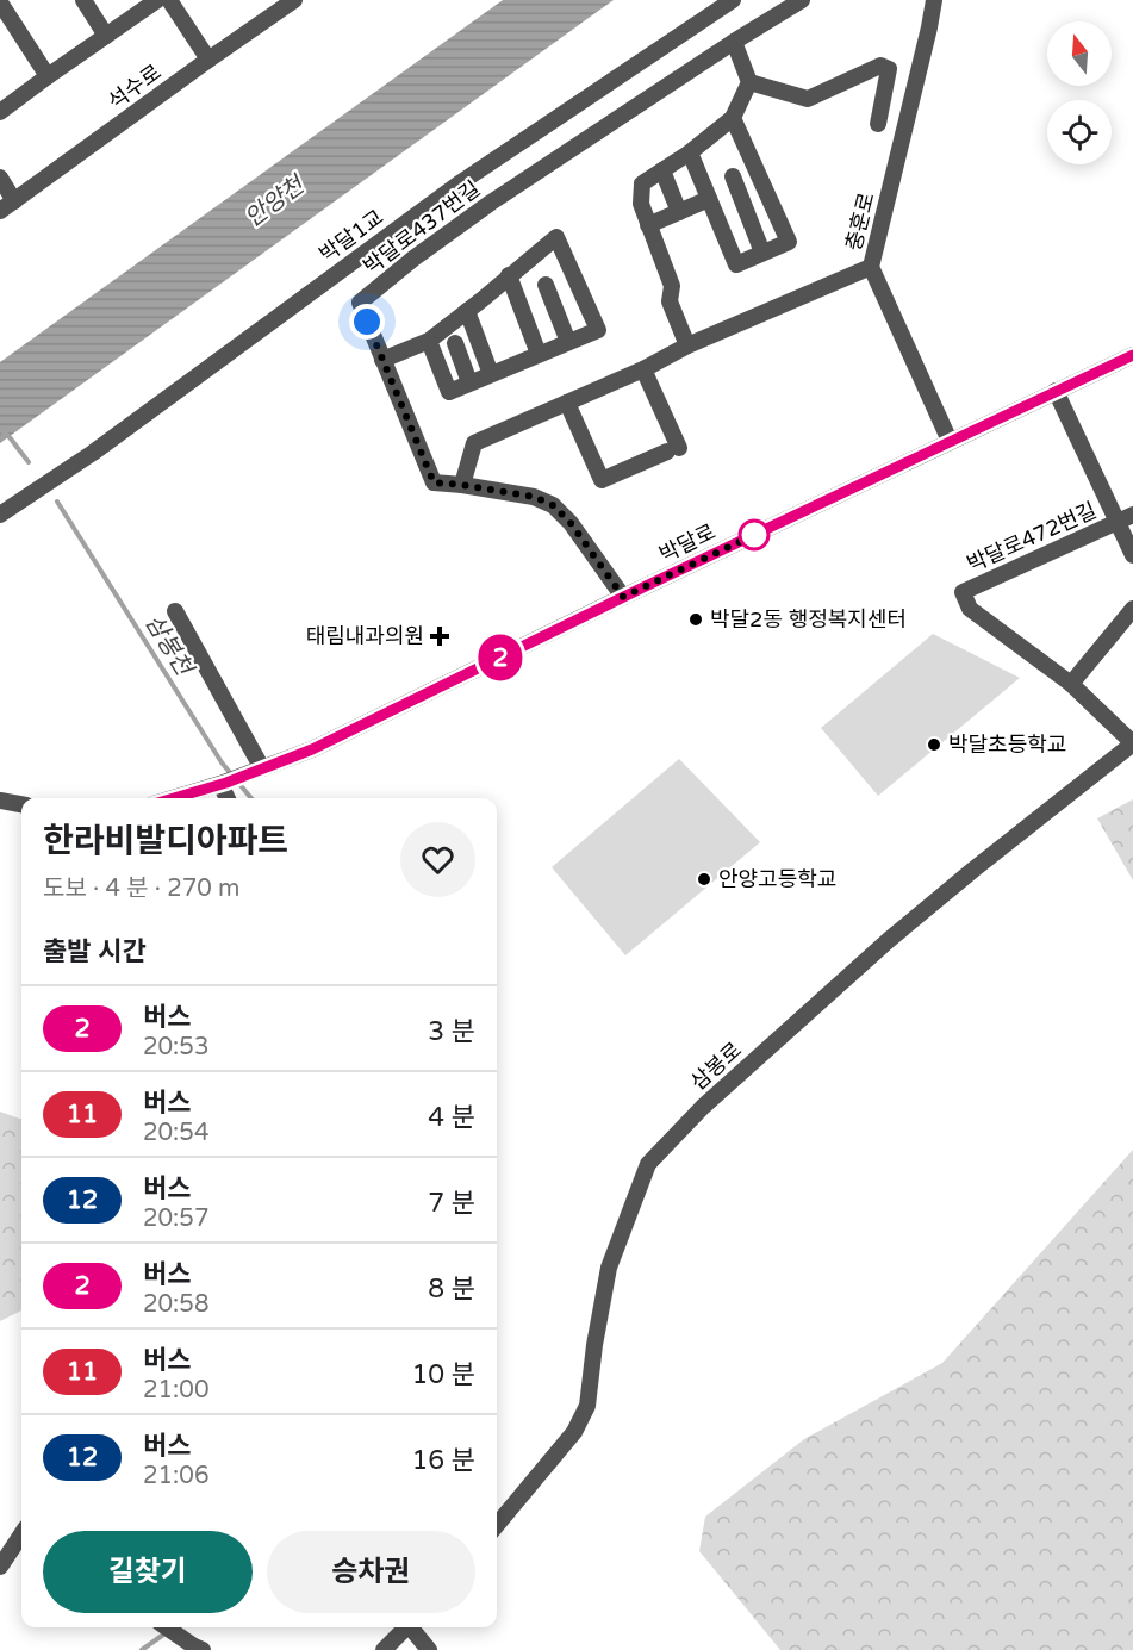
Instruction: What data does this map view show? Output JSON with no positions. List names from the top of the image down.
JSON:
{
  "streets": {
    "street": [
      "석수로",
      "충훈로",
      "박달로437번길",
      "박달1교",
      "박달로472번길",
      "박달로",
      "삼봉로"
    ]
  },
  "crossings": [
    ["충훈로", "박달로"],
    ["박달로437번길", "박달로"]
  ],
  "water": ["안양천", "삼봉천"],
  "places": {
    "other": ["박달2동 행정복지센터", "박달초등학교", "안양고등학교"],
    "health": ["태림내과의원"]
  },
  "lines": ["bus line 2"],
  "north": "top",
  "page": {
    "on_map": "2",
    "heading": [
      ["한라비발디아파트", "도보 · 4 분 · 270 m"],
      "출발 시간"
    ],
    "list": [
      {
        "mark": "2",
        "name": "버스",
        "note": "20:53",
        "value": "3 분"
      },
      {
        "mark": "11",
        "name": "버스",
        "note": "20:54",
        "value": "4 분"
      },
      {
        "mark": "12",
        "name": "버스",
        "note": "20:57",
        "value": "7 분"
      },
      {
        "mark": "2",
        "name": "버스",
        "note": "20:58",
        "value": "8 분"
      },
      {
        "mark": "11",
        "name": "버스",
        "note": "21:00",
        "value": "10 분"
      },
      {
        "mark": "12",
        "name": "버스",
        "note": "21:06",
        "value": "16 분"
      }
    ],
    "buttons": ["길찾기", "승차권"]
  }
}
